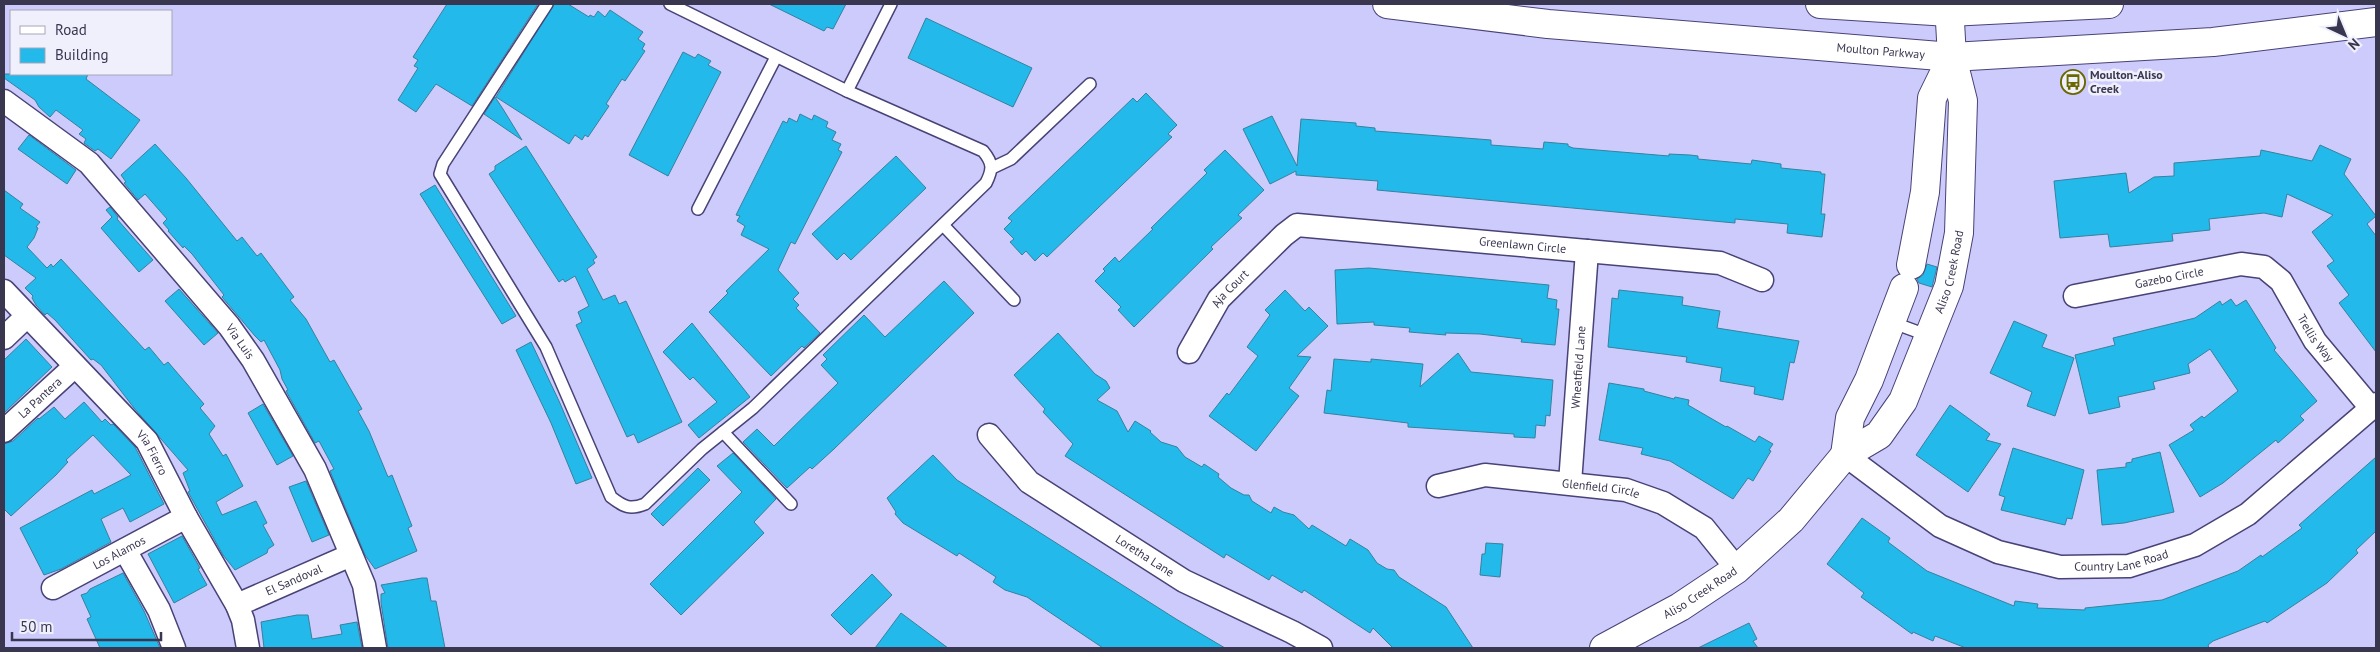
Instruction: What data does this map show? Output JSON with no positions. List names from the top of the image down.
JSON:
{
  "streets": {
    "main road": ["Moulton Parkway", "Aliso Creek Road"],
    "street": [
      "Greenlawn Circle",
      "Gazebo Circle",
      "Aja Court",
      "Trellis Way",
      "Via Luis",
      "Wheatfield Lane",
      "La Pantera",
      "Via Fierro",
      "Glenfield Circle",
      "Los Alamos",
      "Loretha Lane",
      "Country Lane Road",
      "El Sandoval"
    ]
  },
  "crossings": [
    ["Moulton Parkway", "Aliso Creek Road"],
    ["Greenlawn Circle", "Aja Court"],
    ["Greenlawn Circle", "Wheatfield Lane"],
    ["Aliso Creek Road", "Glenfield Circle"],
    ["Aliso Creek Road", "Country Lane Road"],
    ["Gazebo Circle", "Trellis Way"],
    ["Trellis Way", "Country Lane Road"],
    ["Via Luis", "El Sandoval"],
    ["Wheatfield Lane", "Glenfield Circle"],
    ["La Pantera", "Via Fierro"],
    ["Via Fierro", "Los Alamos"],
    ["Via Fierro", "El Sandoval"]
  ],
  "places": {
    "bus stop": ["Moulton-Aliso Creek"]
  },
  "legend": ["Road", "Building"],
  "scale_bar": "50 m",
  "north": "bottom right"
}
